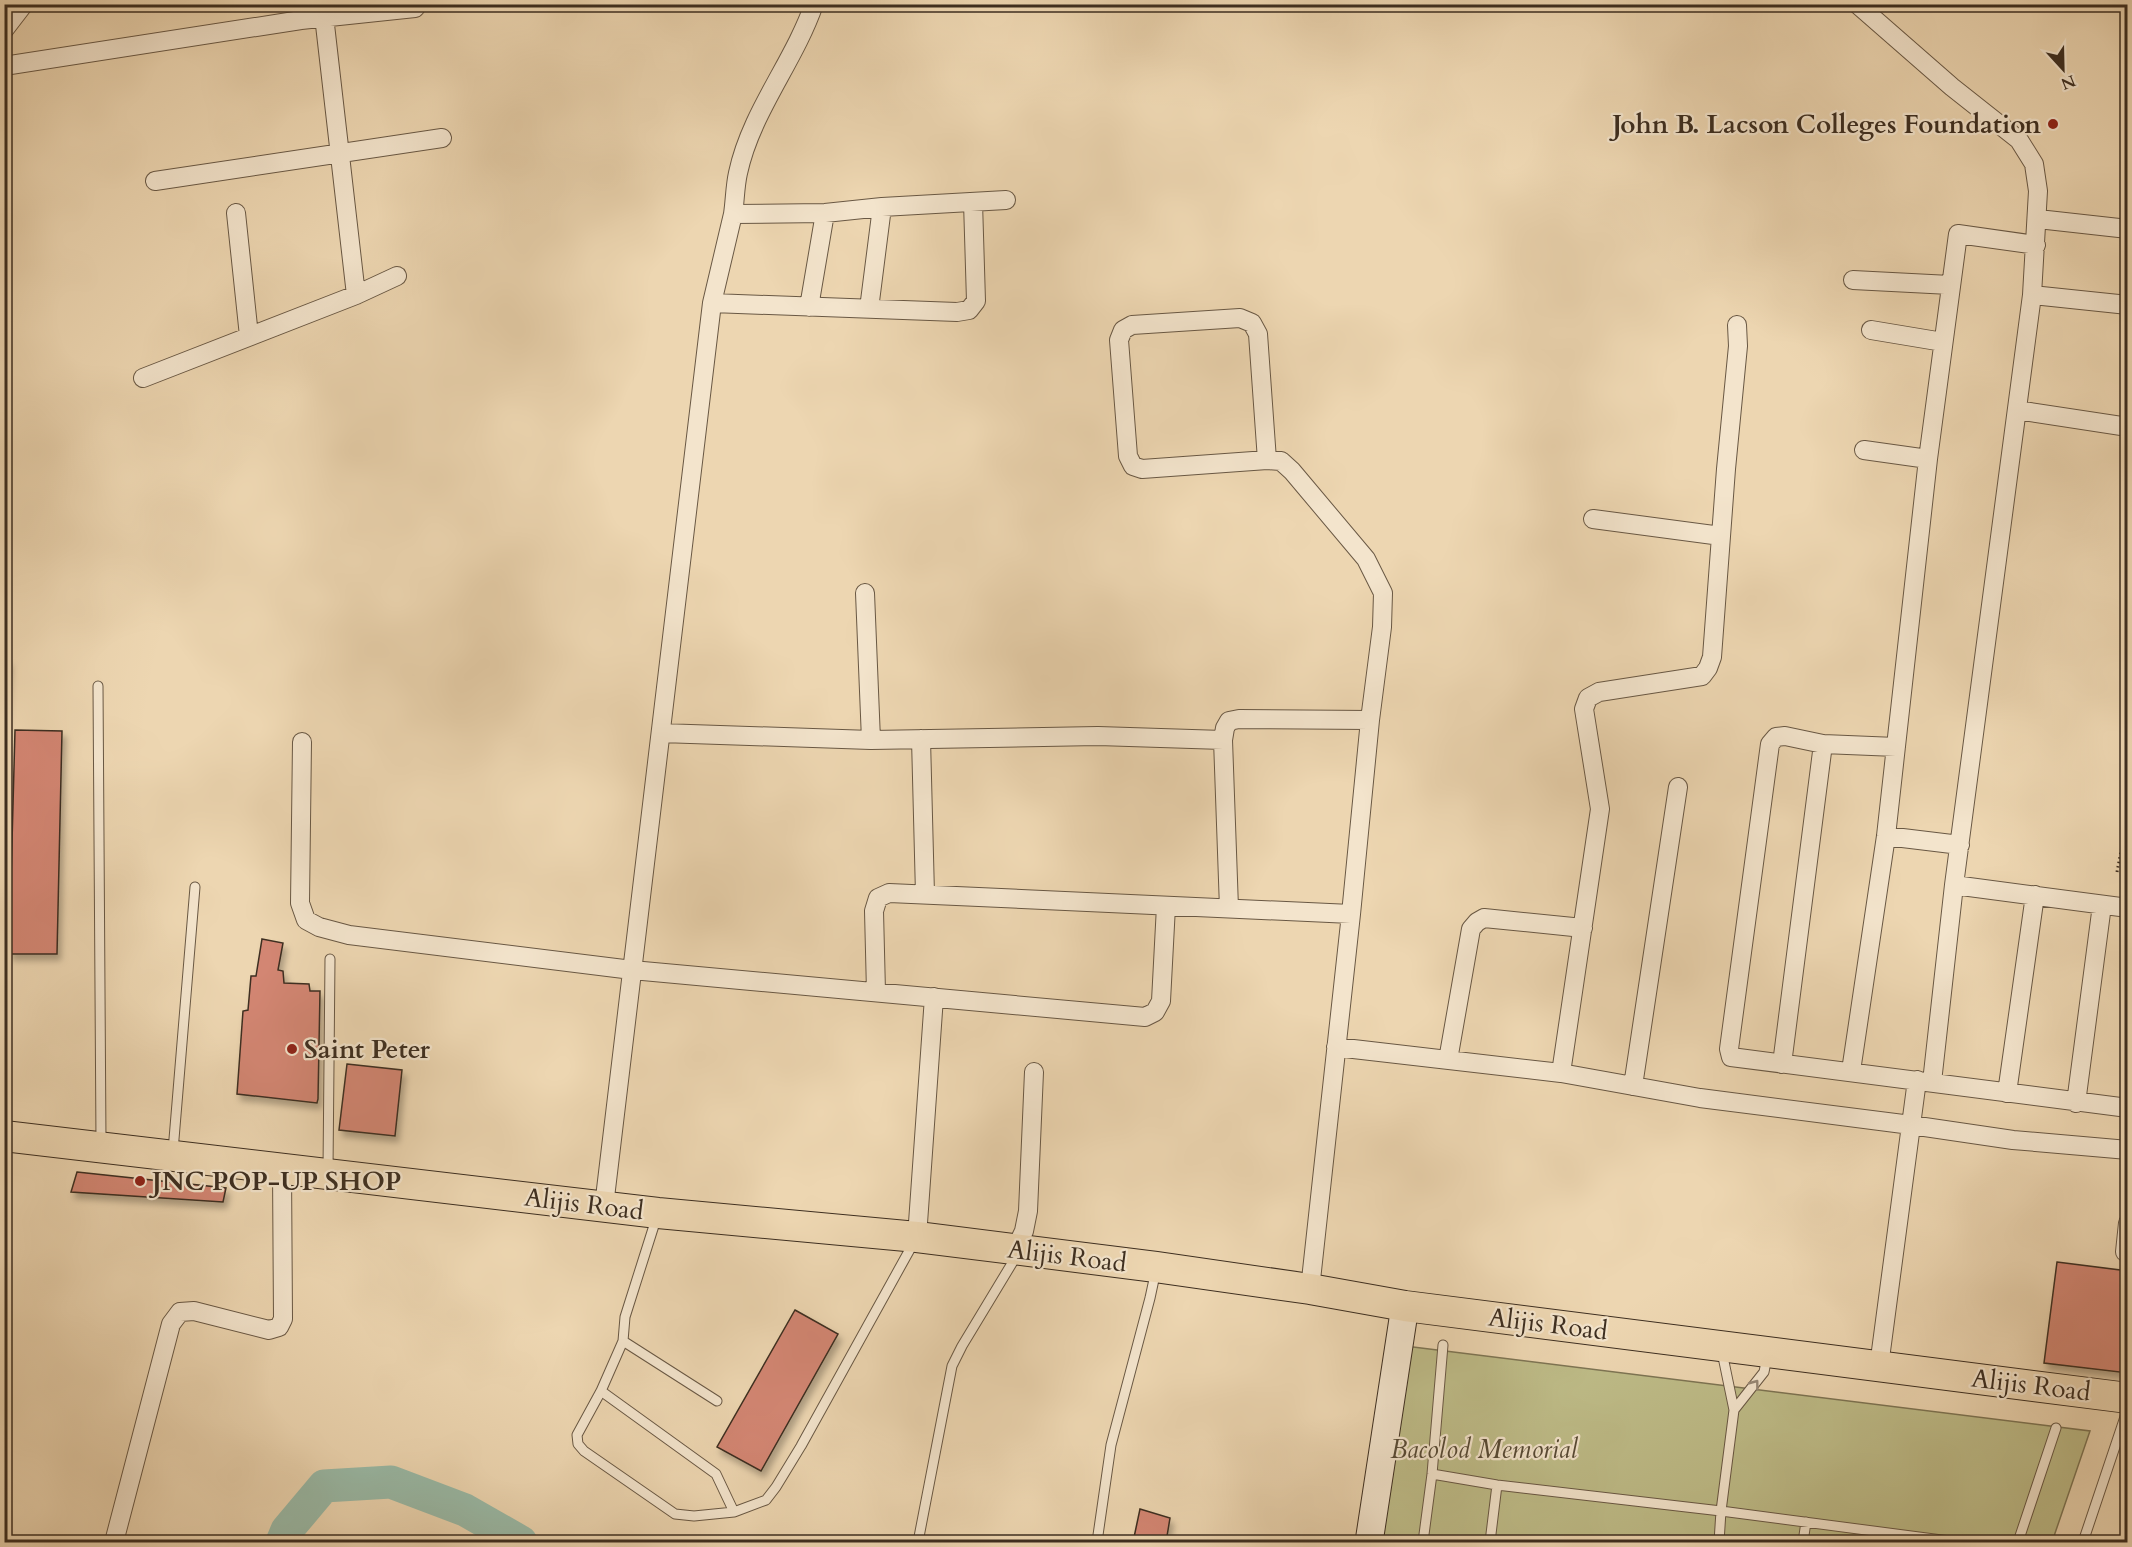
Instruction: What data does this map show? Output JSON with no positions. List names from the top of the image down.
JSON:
{
  "streets": {
    "main road": ["Alijis Road"]
  },
  "parks": ["Bacolod Memorial"],
  "places": ["John B. Lacson Colleges Foundation", "Saint Peter", "JNC POP-UP SHOP"],
  "north": "bottom"
}
